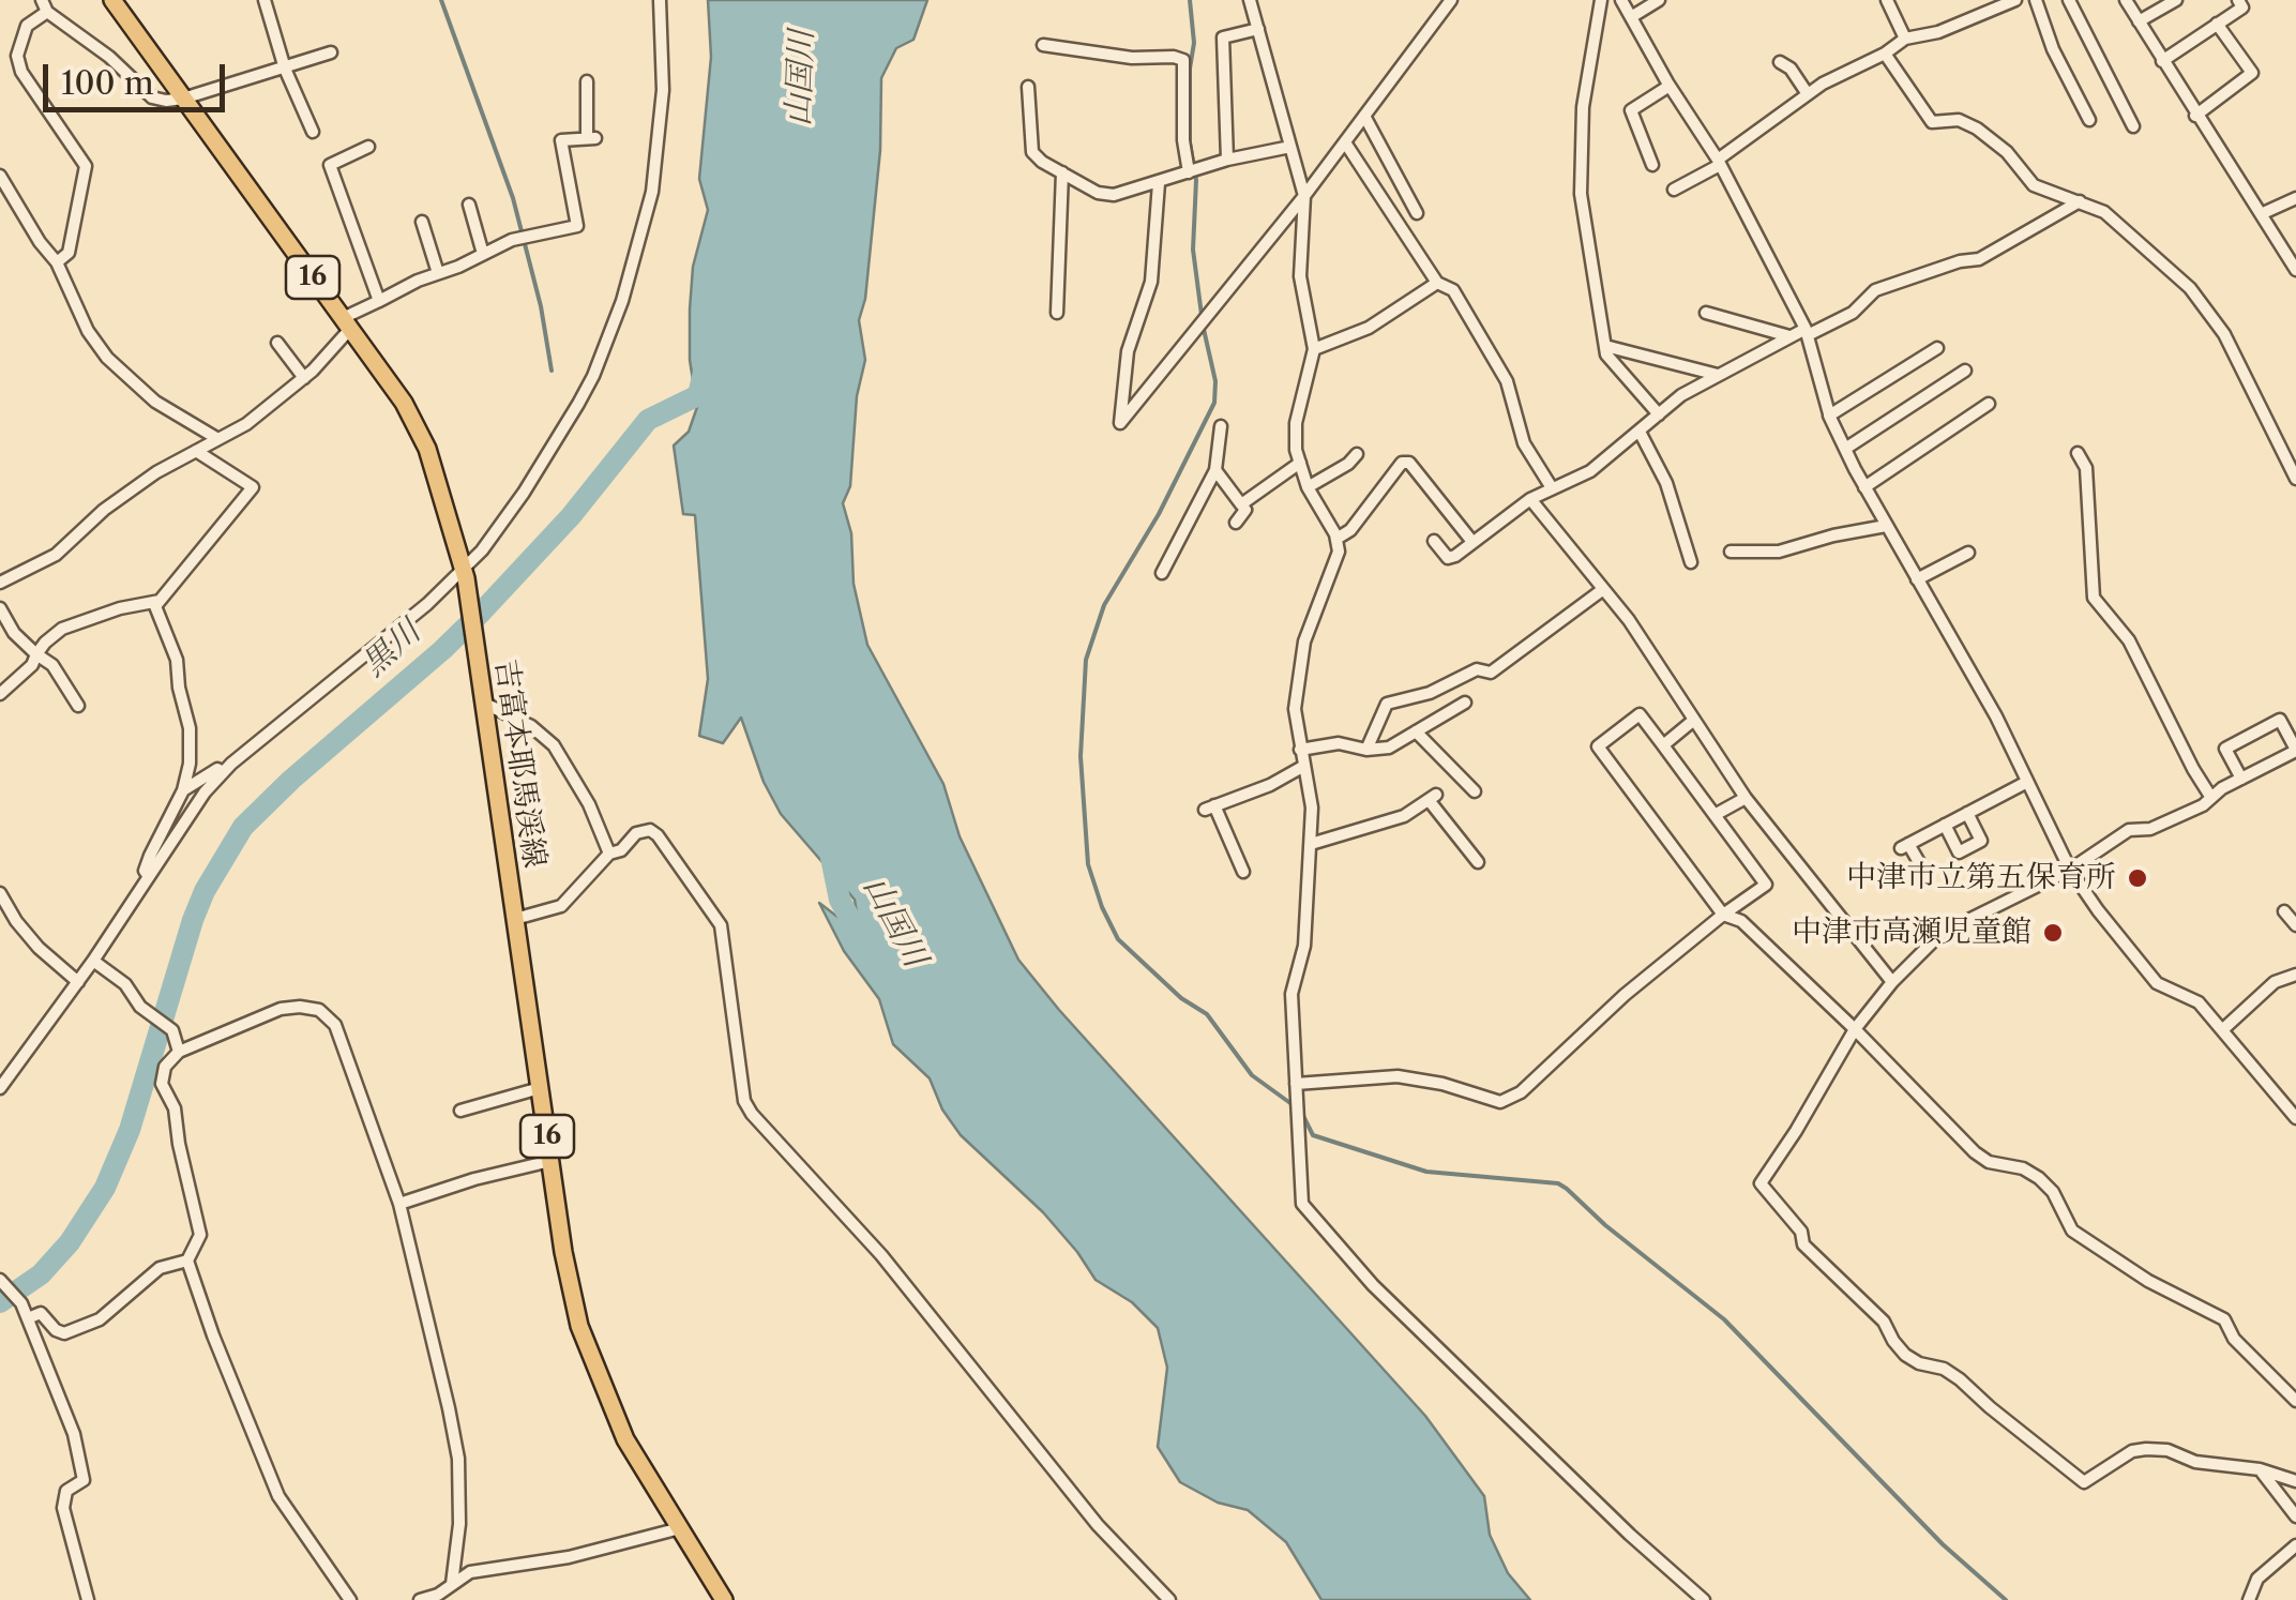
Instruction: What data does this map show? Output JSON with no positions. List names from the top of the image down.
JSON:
{
  "streets": {
    "main road": ["16", "吉富本耶馬渓線"]
  },
  "water": ["山国川", "黒川"],
  "places": ["中津市立第五保育所", "中津市高瀬児童館"],
  "scale_bar": "100 m"
}
